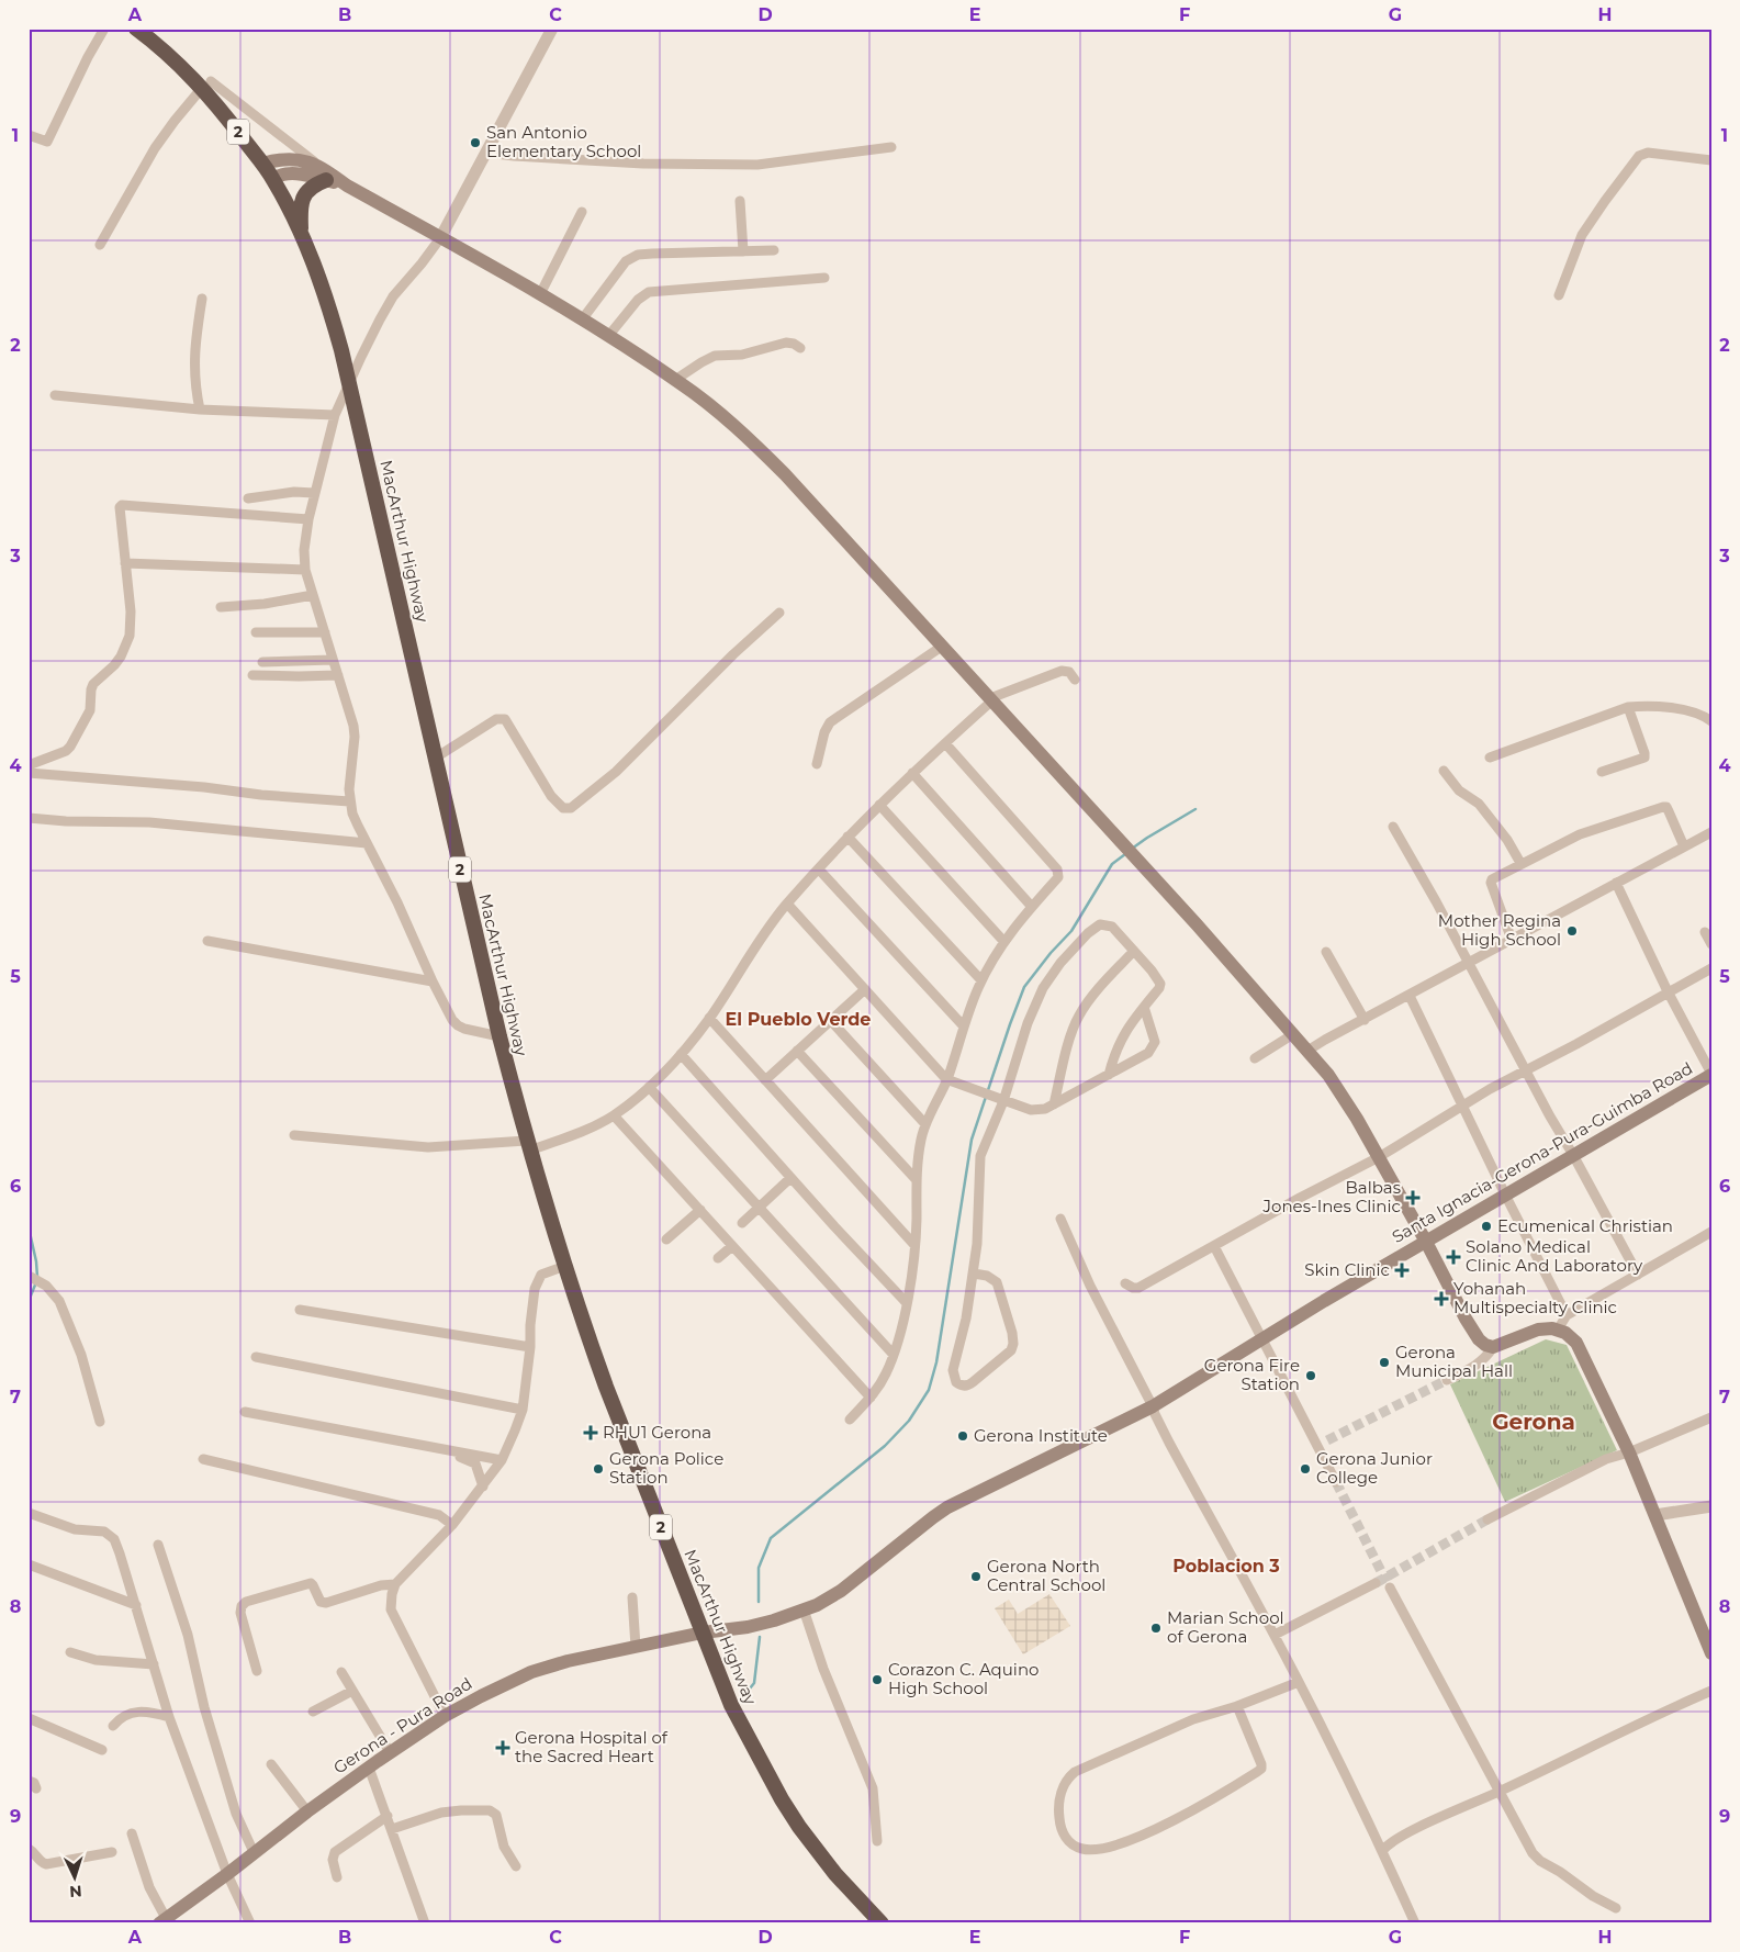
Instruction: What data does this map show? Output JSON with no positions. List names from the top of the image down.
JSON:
{
  "streets": {
    "highway": ["2", "MacArthur Highway"],
    "main road": ["Santa Ignacia-Gerona-Pura-Guimba Road", "Gerona - Pura Road"]
  },
  "crossings": [
    ["MacArthur Highway", "Santa Ignacia-Gerona-Pura-Guimba Road"],
    ["MacArthur Highway", "Gerona - Pura Road"],
    ["Santa Ignacia-Gerona-Pura-Guimba Road", "Gerona - Pura Road"]
  ],
  "districts": ["El Pueblo Verde", "Gerona", "Poblacion 3"],
  "places": {
    "other": [
      "San Antonio Elementary School",
      "Mother Regina High School",
      "Ecumenical Christian",
      "Gerona Municipal Hall",
      "Gerona Fire Station",
      "Gerona Institute",
      "Gerona Police Station",
      "Gerona Junior College",
      "Gerona North Central School",
      "Marian School of Gerona",
      "Corazon C. Aquino High School"
    ],
    "health": [
      "Balbas Jones-Ines Clinic",
      "Solano Medical Clinic And Laboratory",
      "Skin Clinic",
      "Yohanah Multispecialty Clinic",
      "RHU1 Gerona",
      "Gerona Hospital of the Sacred Heart"
    ]
  },
  "north": "bottom",
  "grid": {
    "columns": [
      "A",
      "B",
      "C",
      "D",
      "E",
      "F",
      "G",
      "H"
    ],
    "rows": [
      "1",
      "2",
      "3",
      "4",
      "5",
      "6",
      "7",
      "8",
      "9"
    ]
  }
}
